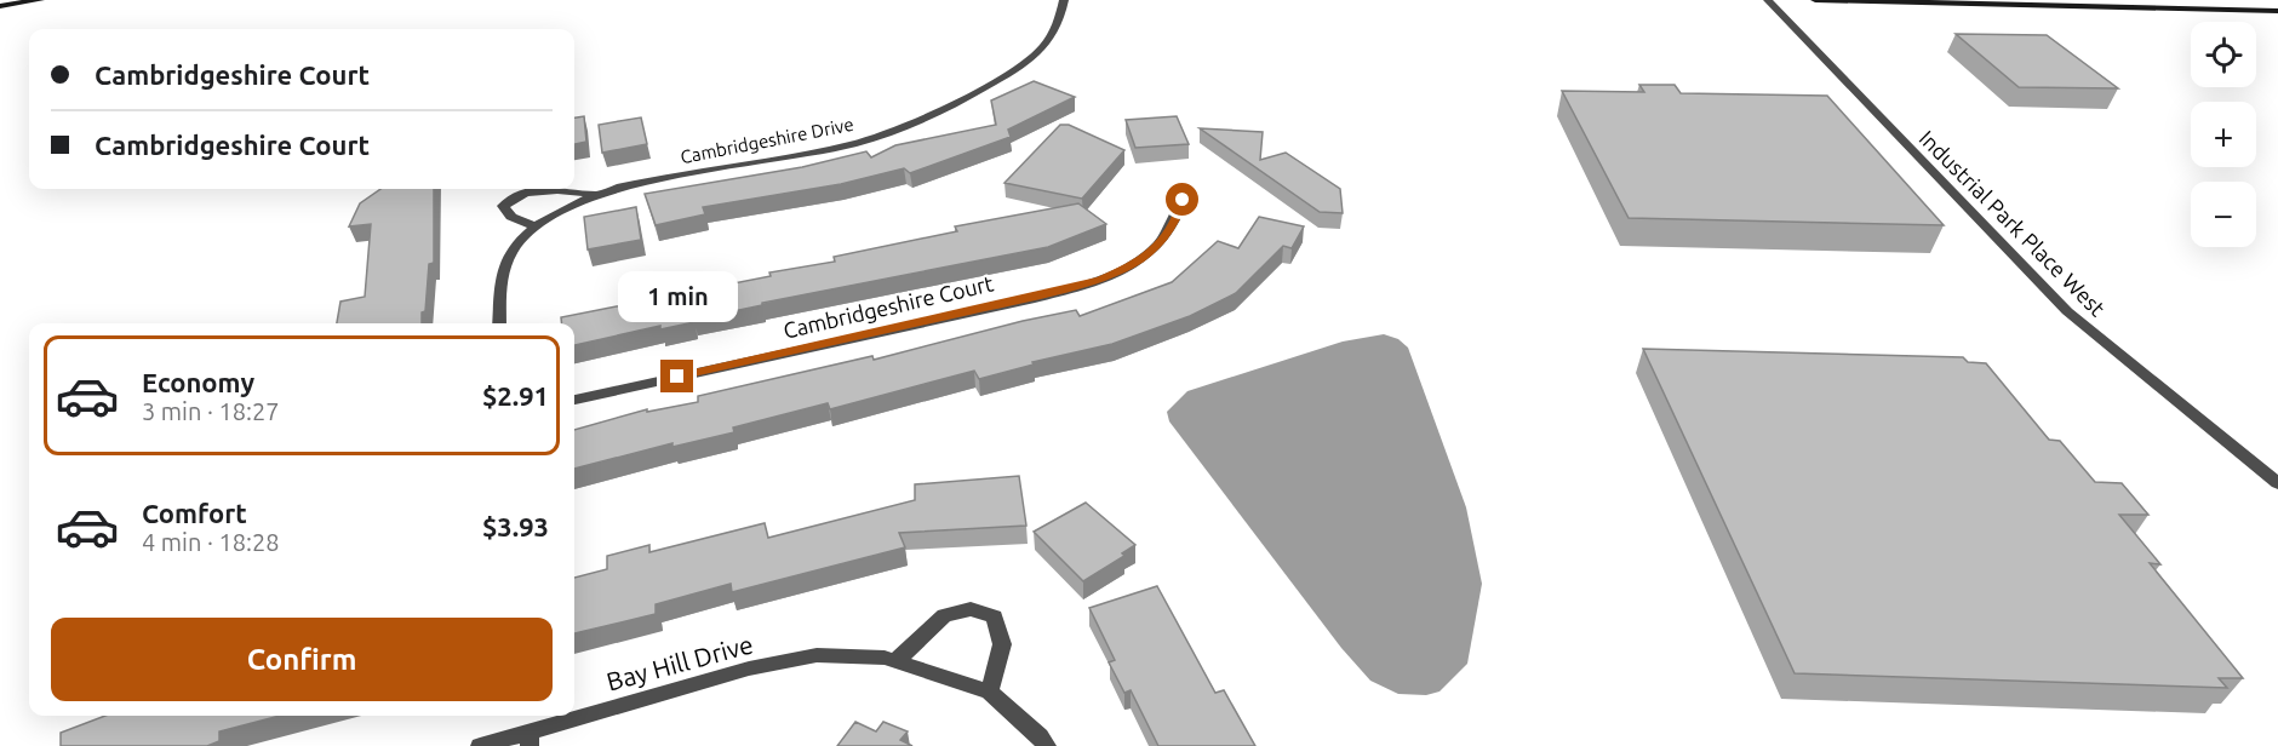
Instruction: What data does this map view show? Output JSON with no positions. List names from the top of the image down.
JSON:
{
  "streets": {
    "street": [
      "Cambridgeshire Drive",
      "Industrial Park Place West",
      "Cambridgeshire Court",
      "Bay Hill Drive"
    ]
  },
  "page": {
    "map_buttons": ["+", "−"],
    "banner": ["Cambridgeshire Court", "Cambridgeshire Court"],
    "bubble": "1 min",
    "list": [
      {
        "name": "Economy",
        "note": "3 min · 18:27",
        "value": "$2.91"
      },
      {
        "name": "Comfort",
        "note": "4 min · 18:28",
        "value": "$3.93"
      }
    ],
    "buttons": "Confirm"
  }
}
